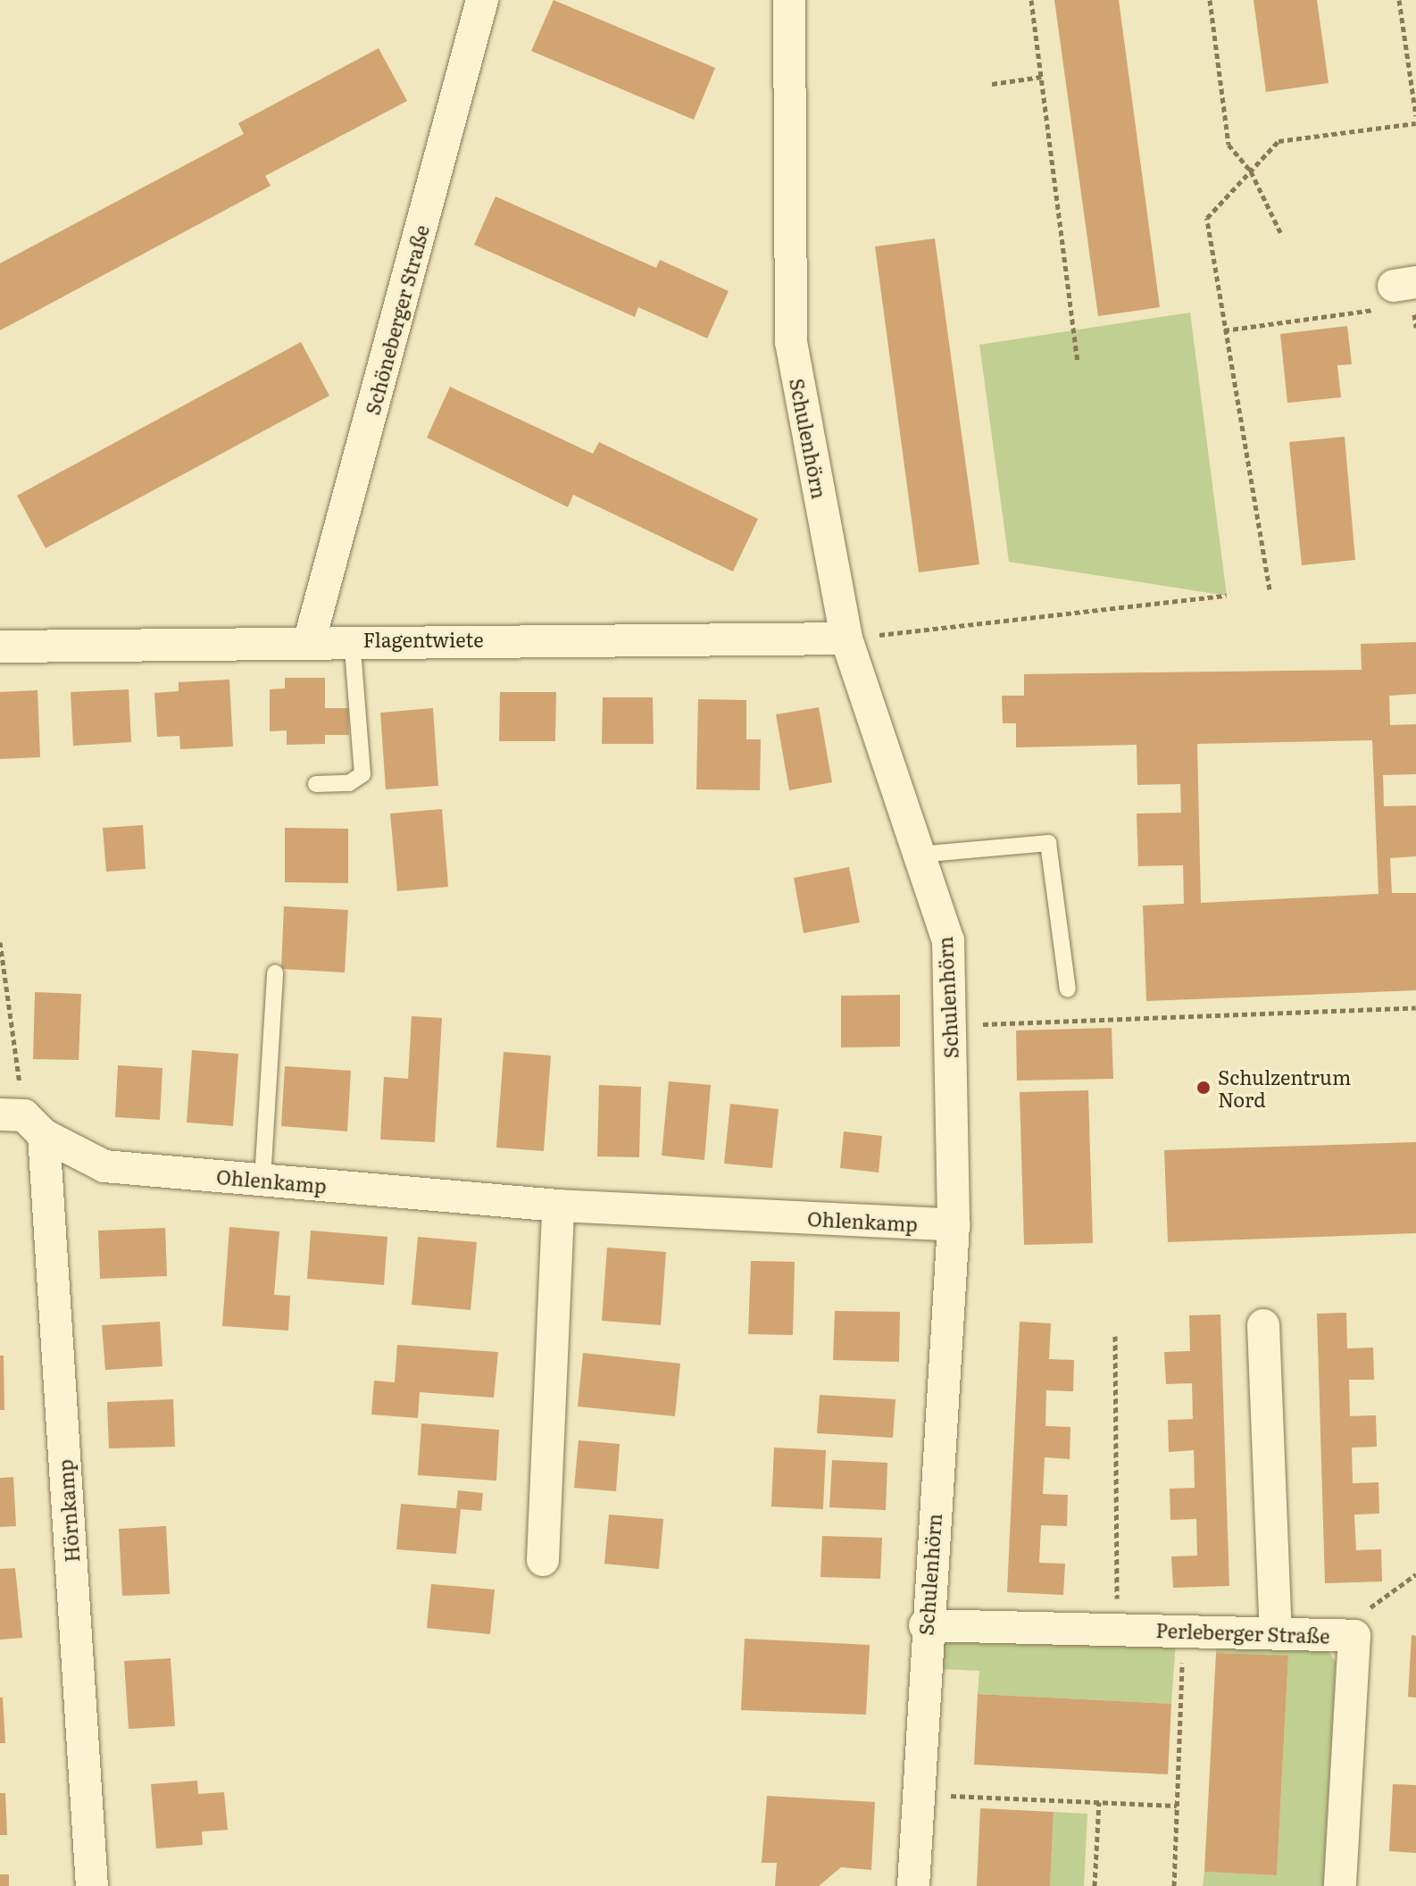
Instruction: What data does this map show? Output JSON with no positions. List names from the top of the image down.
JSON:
{
  "streets": {
    "street": [
      "Schöneberger Straße",
      "Schulenhörn",
      "Flagentwiete",
      "Ohlenkamp",
      "Hörnkamp",
      "Perleberger Straße"
    ]
  },
  "crossings": [
    ["Schöneberger Straße", "Flagentwiete"],
    ["Schulenhörn", "Flagentwiete"],
    ["Schulenhörn", "Ohlenkamp"],
    ["Schulenhörn", "Perleberger Straße"],
    ["Ohlenkamp", "Hörnkamp"]
  ],
  "places": ["Schulzentrum Nord"]
}
